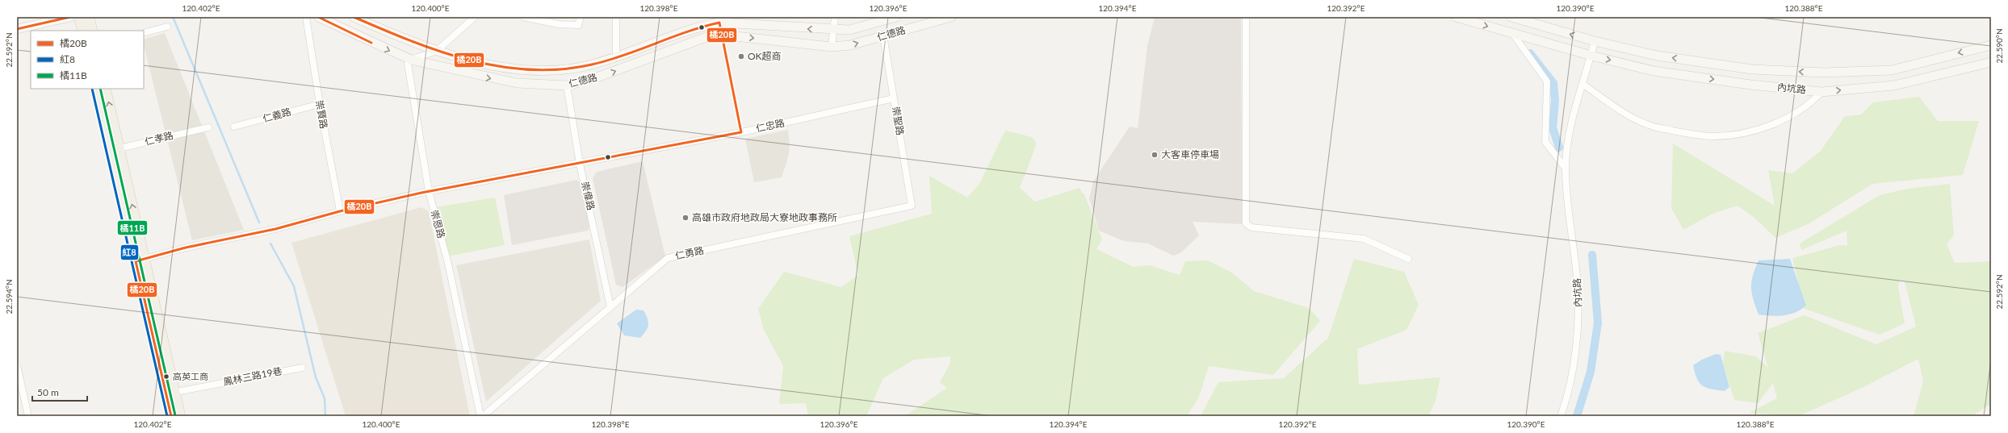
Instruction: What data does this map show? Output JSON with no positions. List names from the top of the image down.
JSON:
{
  "streets": {
    "street": [
      "仁德路",
      "內坑路",
      "崇賢路",
      "仁義路",
      "崇聖路",
      "仁忠路",
      "仁孝路",
      "崇偉路",
      "崇恩路",
      "仁勇路",
      "鳳林三路19巷"
    ]
  },
  "crossings": [
    ["仁德路", "崇聖路"],
    ["仁德路", "崇偉路"],
    ["仁德路", "崇恩路"],
    ["崇賢路", "仁義路"],
    ["崇賢路", "仁忠路"],
    ["崇聖路", "仁忠路"],
    ["崇聖路", "仁勇路"],
    ["仁忠路", "崇偉路"],
    ["仁忠路", "崇恩路"],
    ["崇偉路", "仁勇路"],
    ["崇恩路", "仁勇路"]
  ],
  "places": [
    "OK超商",
    "大客車停車場",
    "高雄市政府地政局大寮地政事務所",
    "高英工商"
  ],
  "lines": ["transit line 橘20B", "transit line 紅8", "transit line 橘11B"],
  "legend": ["橘20B", "紅8", "橘11B"],
  "scale_bar": "50 m",
  "coordinates": [
    "120.402°E",
    "120.400°E",
    "120.398°E",
    "120.396°E",
    "120.394°E",
    "120.392°E",
    "120.390°E",
    "120.388°E",
    "22.590°N",
    "22.592°N",
    "22.594°N"
  ]
}
